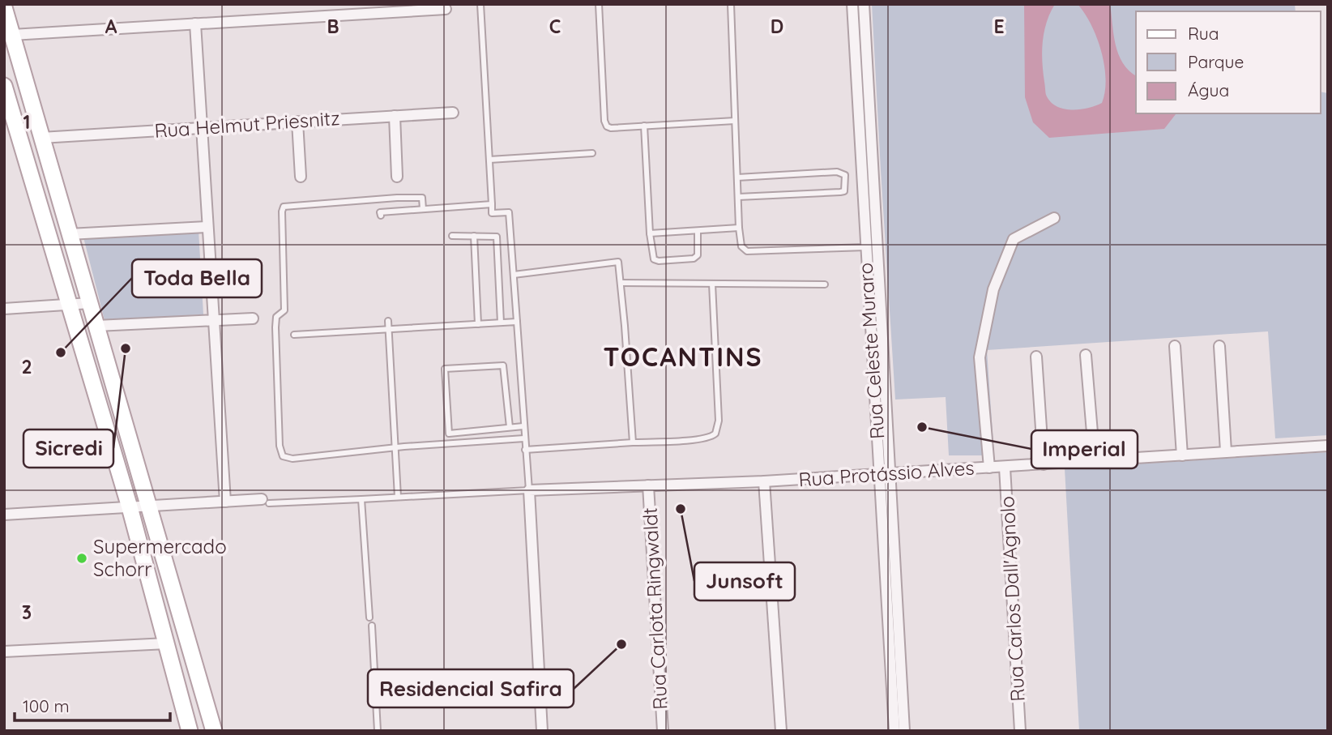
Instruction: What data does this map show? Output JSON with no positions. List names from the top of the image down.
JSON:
{
  "streets": {
    "street": [
      "Rua Helmut Priesnitz",
      "Rua Celeste Muraro",
      "Rua Protássio Alves",
      "Rua Carlos Dall'Agnolo",
      "Rua Carlota Ringwaldt"
    ]
  },
  "crossings": [
    ["Rua Celeste Muraro", "Rua Protássio Alves"],
    ["Rua Protássio Alves", "Rua Carlos Dall'Agnolo"],
    ["Rua Protássio Alves", "Rua Carlota Ringwaldt"]
  ],
  "districts": ["TOCANTINS"],
  "places": [
    "Sicredi",
    "Toda Bella",
    "Imperial",
    "Junsoft",
    "Supermercado Schorr",
    "Residencial Safira"
  ],
  "legend": ["Rua", "Parque", "Água"],
  "scale_bar": "100 m",
  "grid": {
    "columns": [
      "A",
      "B",
      "C",
      "D",
      "E"
    ],
    "rows": ["1", "2", "3"]
  }
}
